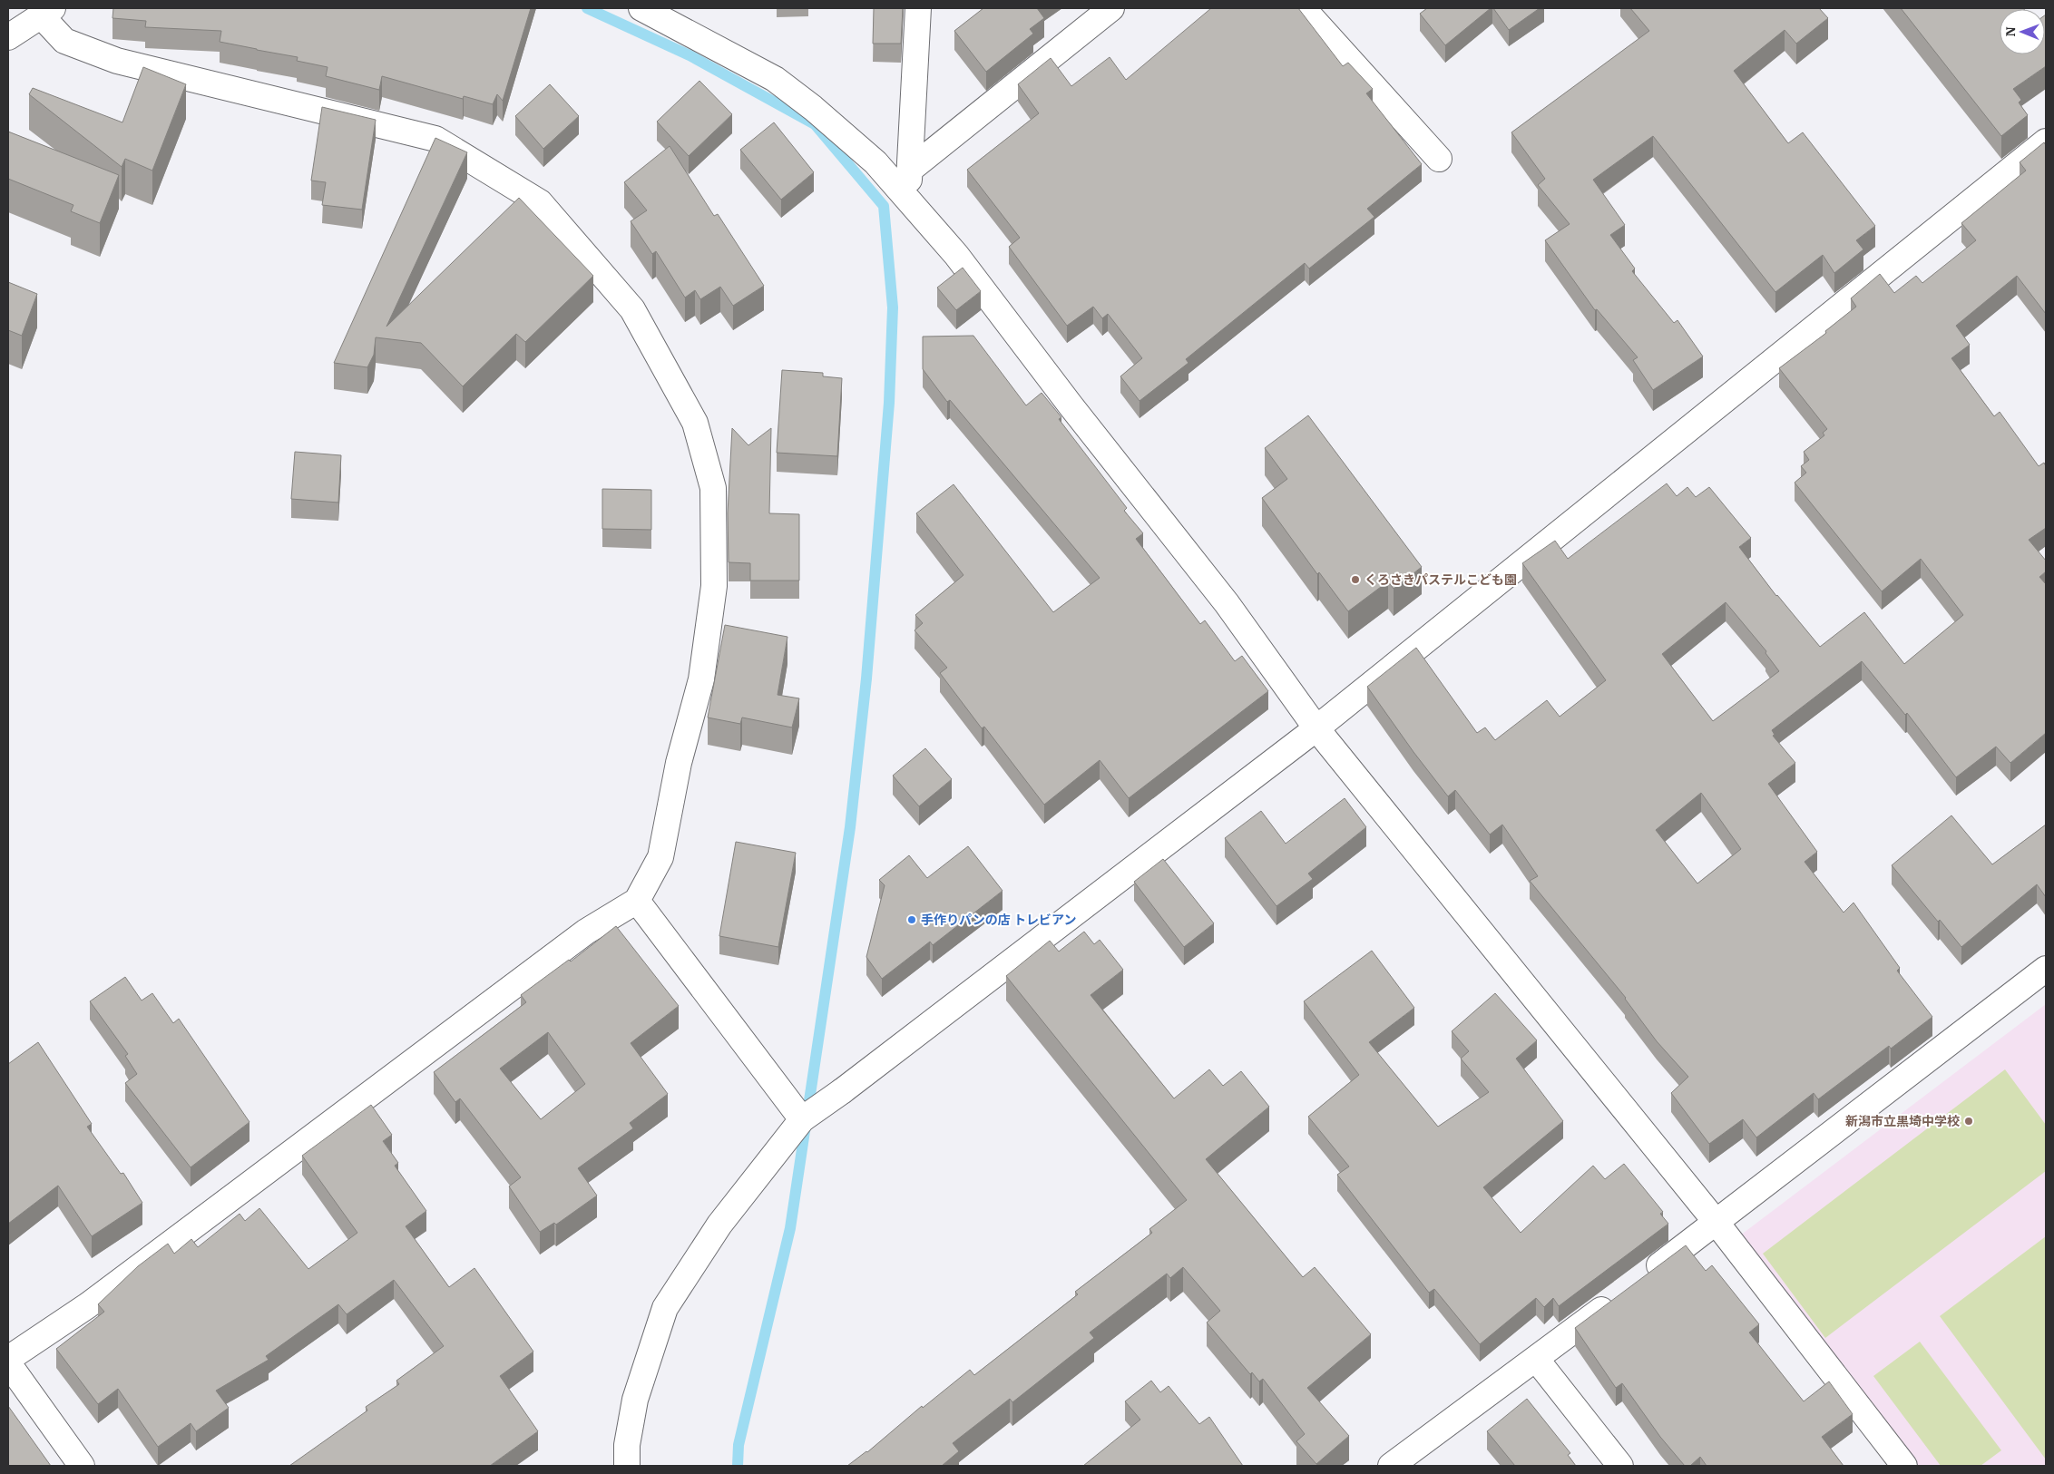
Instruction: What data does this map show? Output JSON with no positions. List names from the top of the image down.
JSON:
{
  "places": ["くろさきパステルこども園", "手作りパンの店 トレビアン", "新潟市立黒埼中学校"],
  "north": "left"
}
